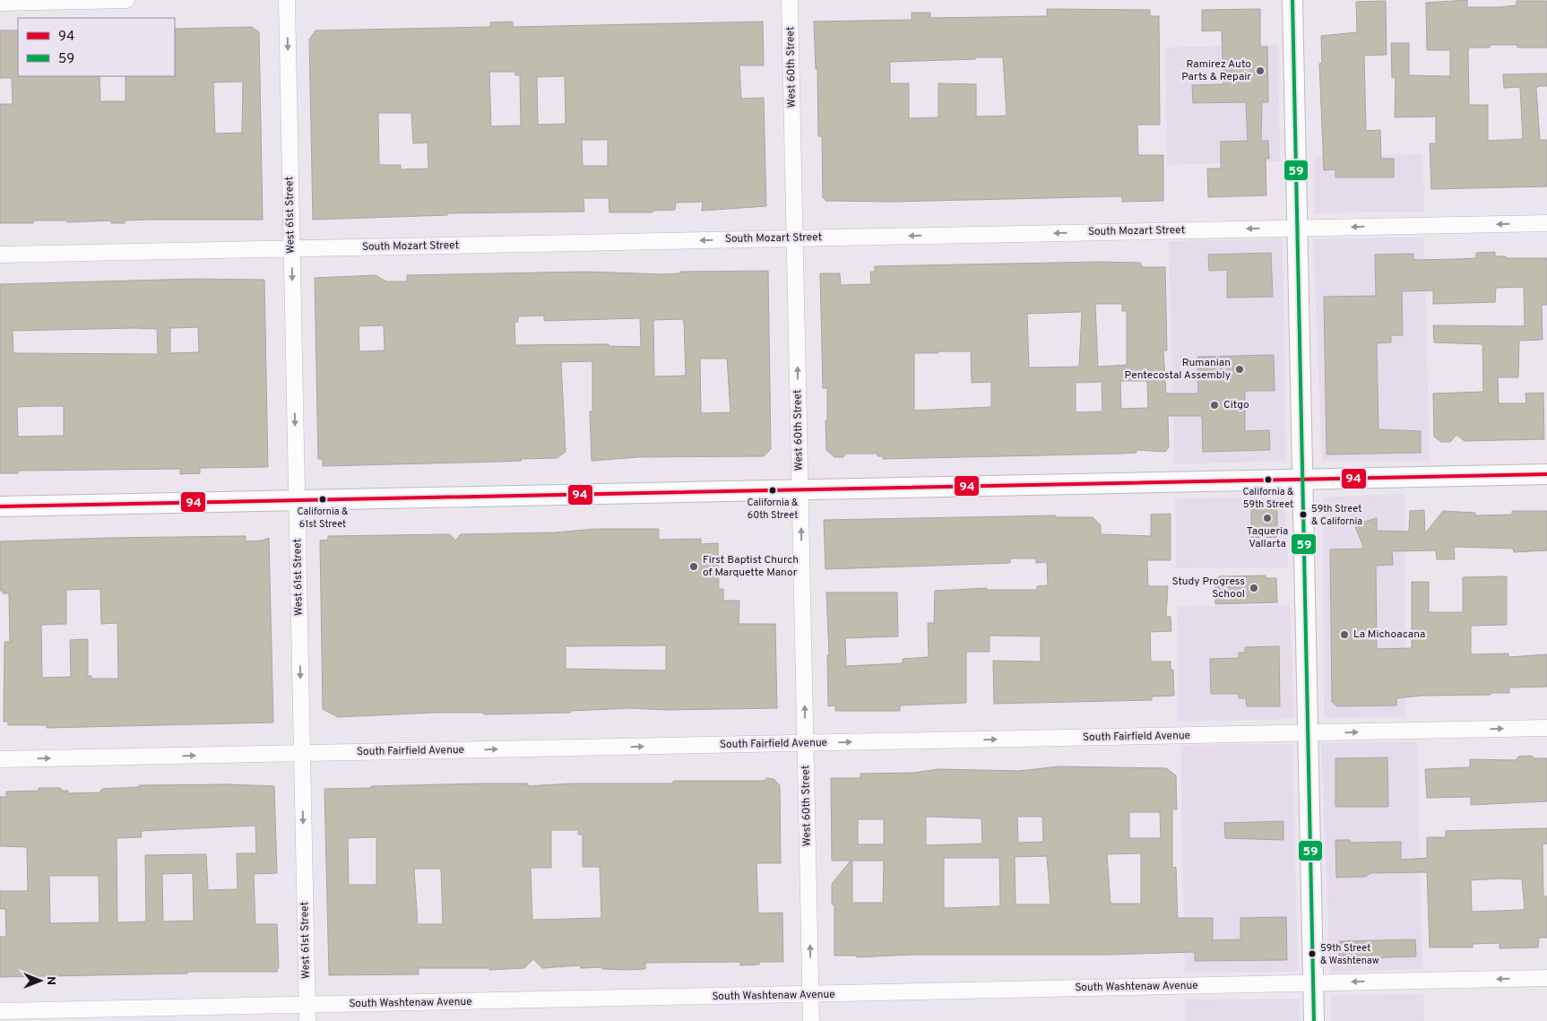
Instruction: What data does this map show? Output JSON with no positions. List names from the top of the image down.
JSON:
{
  "streets": {
    "street": [
      "West 60th Street",
      "West 61st Street",
      "South Mozart Street",
      "South Fairfield Avenue",
      "South Washtenaw Avenue"
    ]
  },
  "crossings": [
    ["West 60th Street", "South Mozart Street"],
    ["West 60th Street", "South Fairfield Avenue"],
    ["West 60th Street", "South Washtenaw Avenue"],
    ["West 61st Street", "South Mozart Street"],
    ["West 61st Street", "South Fairfield Avenue"],
    ["West 61st Street", "South Washtenaw Avenue"]
  ],
  "one_way": [
    "West 60th Street",
    "West 61st Street",
    "South Mozart Street",
    "South Fairfield Avenue"
  ],
  "places": [
    "Ramirez Auto Parts & Repair",
    "Rumanian Pentecostal Assembly",
    "Citgo",
    "California & 59th Street",
    "California & 60th Street",
    "California & 61st Street",
    "59th Street & California",
    "Taqueria Vallarta",
    "First Baptist Church of Marquette Manor",
    "Study Progress School",
    "La Michoacana",
    "59th Street & Washtenaw"
  ],
  "lines": ["transit line 59", "transit line 94"],
  "legend": ["94", "59"],
  "north": "right"
}
